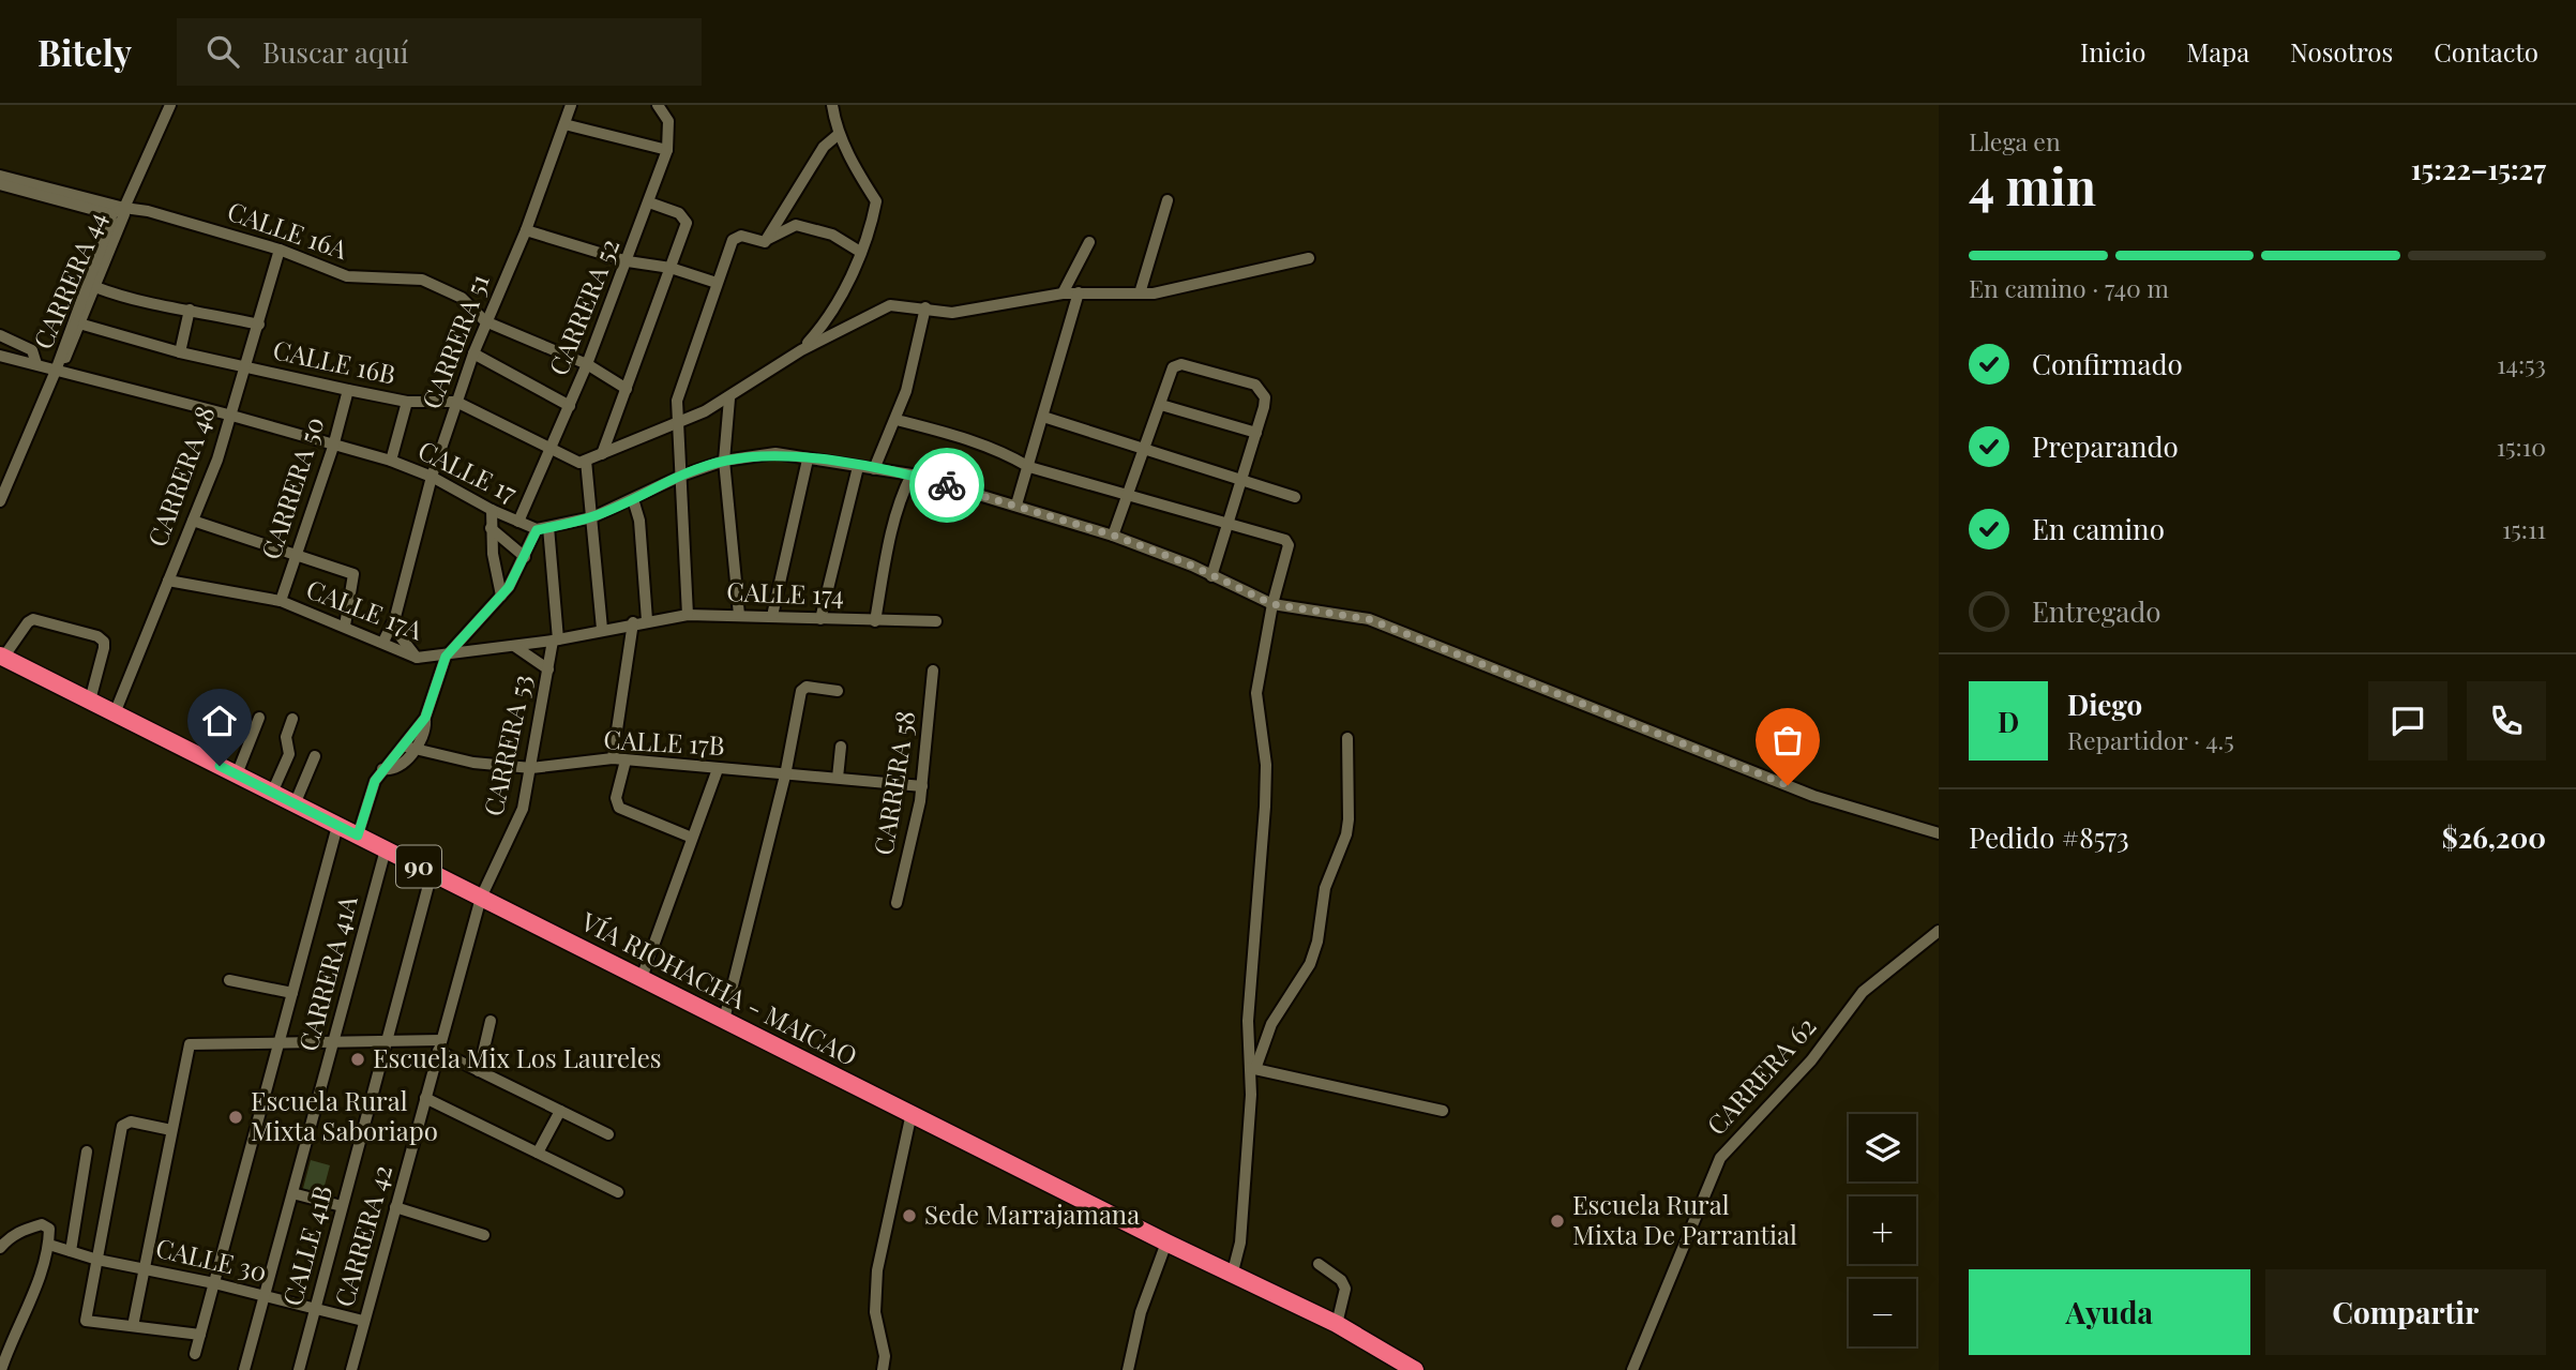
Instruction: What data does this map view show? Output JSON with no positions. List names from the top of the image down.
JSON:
{
  "streets": {
    "highway": ["90", "VÍA RIOHACHA - MAICAO"],
    "street": [
      "CALLE 16A",
      "CARRERA 44",
      "CARRERA 52",
      "CARRERA 51",
      "CALLE 16B",
      "CALLE 17",
      "CARRERA 48",
      "CARRERA 50",
      "CALLE 174",
      "CALLE 17A",
      "CALLE 17B",
      "CARRERA 53",
      "CARRERA 58",
      "CARRERA 41A",
      "CARRERA 62",
      "CARRERA 42",
      "CALLE 41B",
      "CALLE 30"
    ]
  },
  "crossings": [
    ["CALLE 16A", "CARRERA 44"],
    ["CALLE 16A", "CARRERA 52"],
    ["CALLE 16A", "CARRERA 51"],
    ["CALLE 16A", "CARRERA 48"],
    ["CARRERA 44", "CALLE 16B"],
    ["CARRERA 44", "CALLE 17"],
    ["CARRERA 52", "CALLE 16B"],
    ["CARRERA 52", "CALLE 17"],
    ["CARRERA 51", "CALLE 16B"],
    ["CARRERA 51", "CALLE 17"],
    ["CARRERA 51", "CALLE 17A"],
    ["CALLE 16B", "CARRERA 48"],
    ["CALLE 16B", "CARRERA 50"],
    ["CALLE 17", "CARRERA 48"],
    ["CALLE 17", "CARRERA 50"],
    ["CALLE 17", "CARRERA 53"],
    ["CARRERA 48", "CALLE 17A"],
    ["CARRERA 48", "VÍA RIOHACHA - MAICAO"],
    ["CARRERA 50", "CALLE 17A"],
    ["CALLE 174", "CALLE 17A"],
    ["CALLE 17A", "CARRERA 53"],
    ["CALLE 17B", "CARRERA 53"],
    ["CALLE 17B", "CARRERA 58"],
    ["CARRERA 53", "VÍA RIOHACHA - MAICAO"],
    ["CARRERA 53", "CARRERA 42"],
    ["CARRERA 41A", "VÍA RIOHACHA - MAICAO"],
    ["CARRERA 41A", "CALLE 30"],
    ["VÍA RIOHACHA - MAICAO", "CARRERA 42"],
    ["VÍA RIOHACHA - MAICAO", "CALLE 41B"],
    ["CARRERA 42", "CALLE 30"],
    ["CALLE 41B", "CALLE 30"]
  ],
  "places": [
    "Escuela Mix Los Laureles",
    "Escuela Rural Mixta Saboriapo",
    "Sede Marrajamana",
    "Escuela Rural Mixta De Parrantial"
  ],
  "page": {
    "header": "Bitely",
    "search": "Buscar aquí",
    "nav": [
      "Inicio",
      "Mapa",
      "Nosotros",
      "Contacto"
    ],
    "heading": ["4 min", "Llega en", "15:22–15:27"],
    "panel": [
      "Diego",
      "Repartidor · 4.5",
      "Pedido #8573",
      "$26,200"
    ],
    "bar": "En camino · 740 m",
    "list": [
      ["Confirmado", "14:53"],
      ["Preparando", "15:10"],
      ["En camino", "15:11"],
      "Entregado"
    ],
    "round": "D",
    "map_buttons": ["+", "−"],
    "buttons": ["Ayuda", "Compartir"]
  }
}
